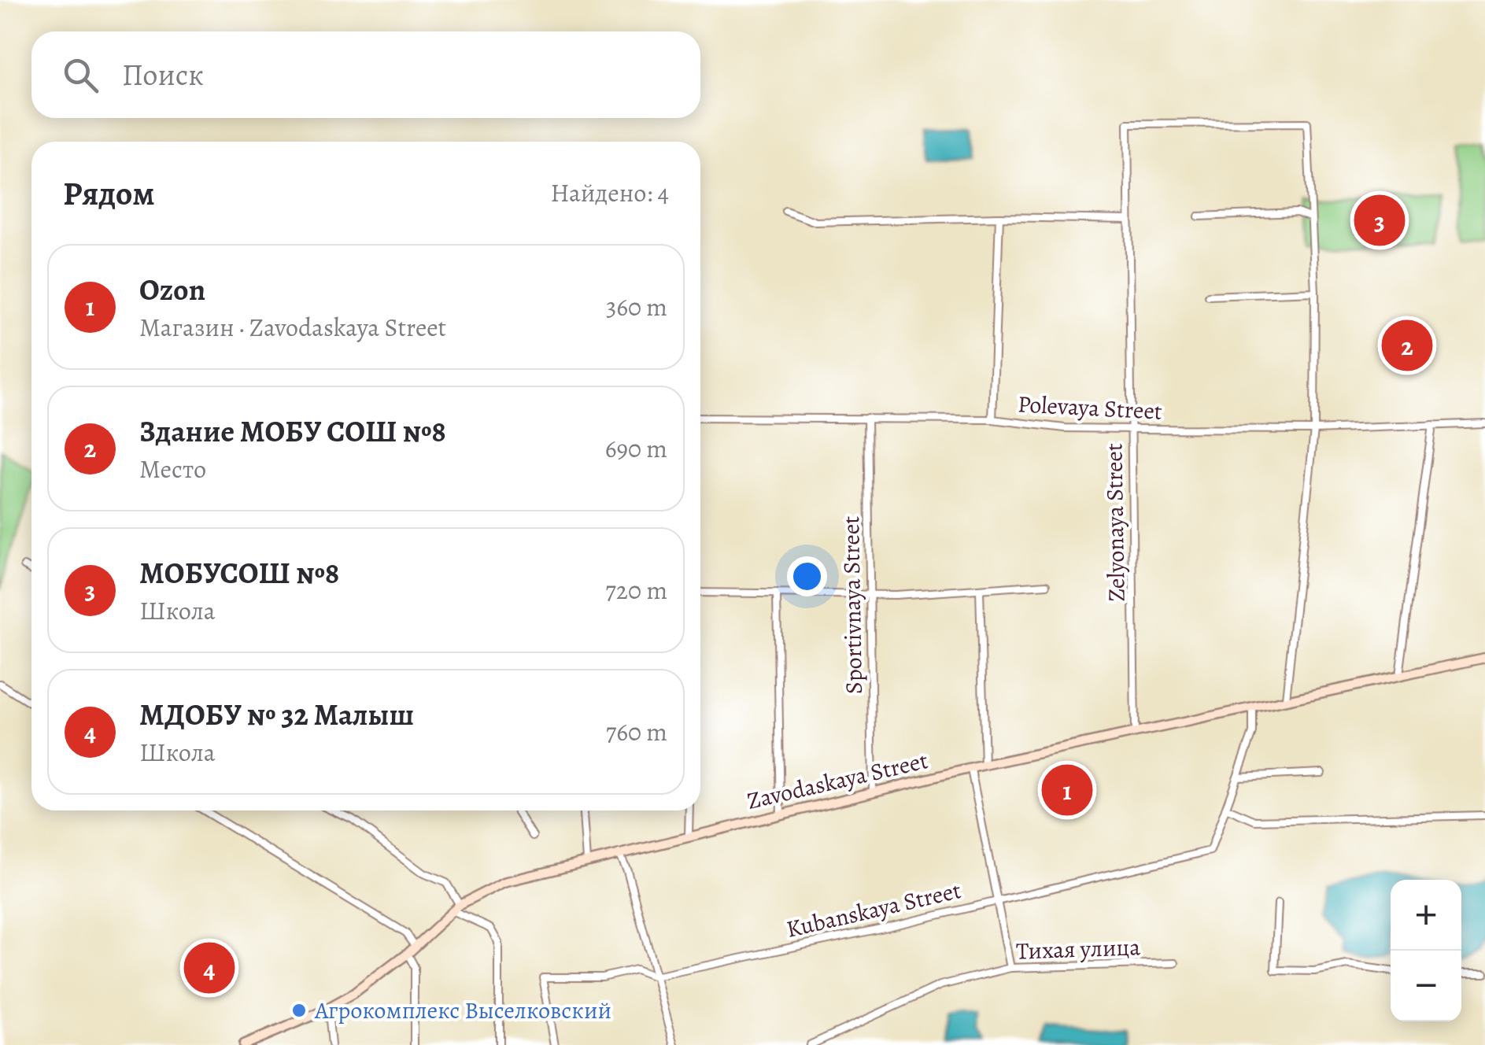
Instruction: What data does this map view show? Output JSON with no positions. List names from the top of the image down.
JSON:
{
  "streets": {
    "main road": ["Zavodaskaya Street"],
    "street": [
      "Polevaya Street",
      "Zelyonaya Street",
      "Sportivnaya Street",
      "Kubanskaya Street",
      "Тихая улица"
    ]
  },
  "crossings": [
    ["Polevaya Street", "Zelyonaya Street"],
    ["Polevaya Street", "Sportivnaya Street"],
    ["Zelyonaya Street", "Zavodaskaya Street"],
    ["Sportivnaya Street", "Zavodaskaya Street"]
  ],
  "places": ["Агрокомплекс Выселковский"],
  "page": {
    "search": "Поиск",
    "heading": ["Рядом", "Найдено: 4"],
    "pins": [
      "3",
      "2",
      "1",
      "4"
    ],
    "list": [
      {
        "mark": "1",
        "name": "Ozon",
        "note": "Магазин · Zavodaskaya Street",
        "value": "360 m"
      },
      {
        "mark": "2",
        "name": "Здание МОБУ СОШ №8",
        "note": "Место",
        "value": "690 m"
      },
      {
        "mark": "3",
        "name": "МОБУСОШ №8",
        "note": "Школа",
        "value": "720 m"
      },
      {
        "mark": "4",
        "name": "МДОБУ № 32 Малыш",
        "note": "Школа",
        "value": "760 m"
      }
    ],
    "map_buttons": ["+", "−"]
  }
}
